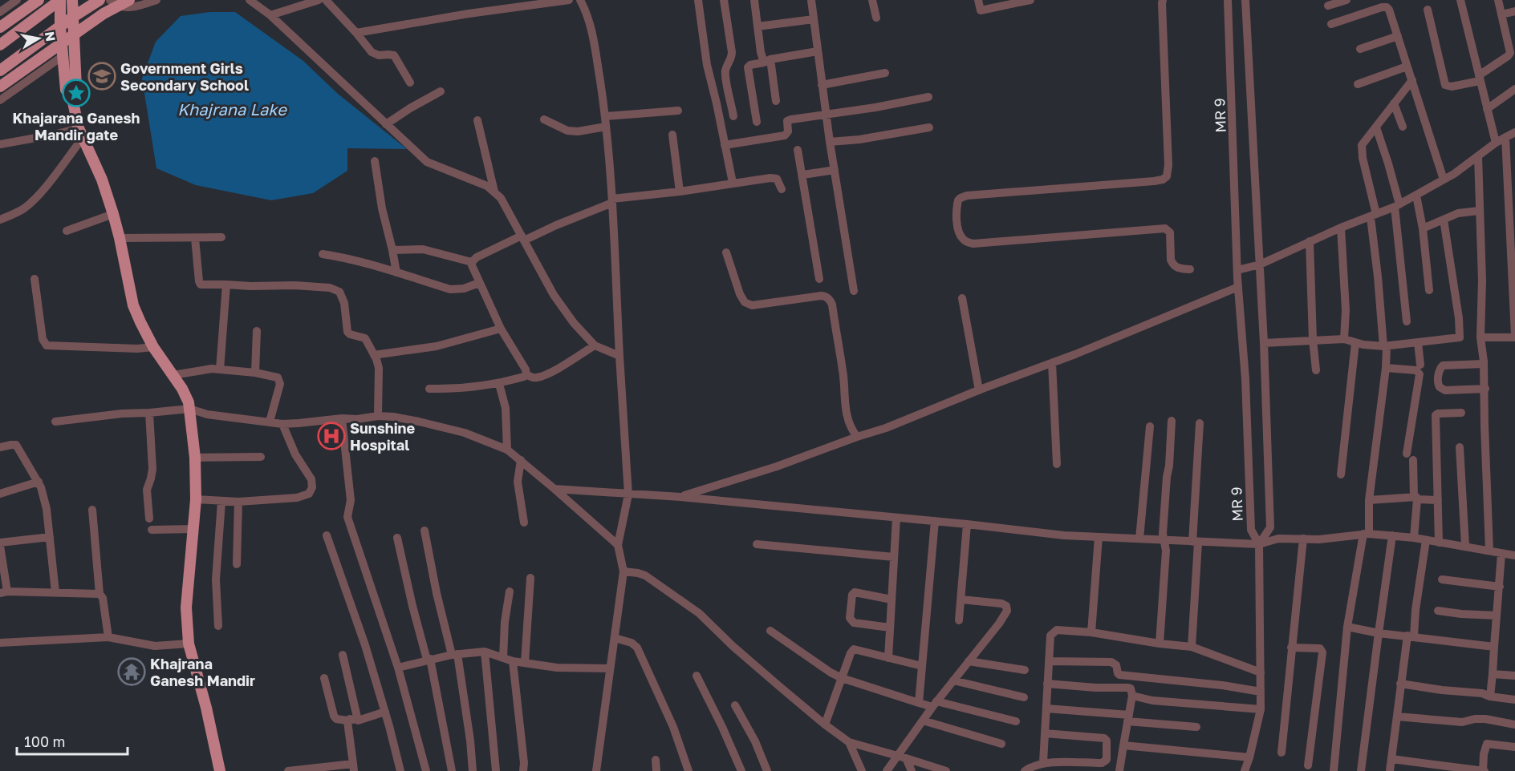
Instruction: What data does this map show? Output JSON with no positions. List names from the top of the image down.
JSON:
{
  "streets": {
    "street": ["MR 9"]
  },
  "water": ["Khajrana Lake"],
  "places": {
    "school or university": ["Government Girls Secondary School"],
    "place": ["Khajarana Ganesh Mandir gate"],
    "hospital": ["Sunshine Hospital"],
    "temple": ["Khajrana Ganesh Mandir"]
  },
  "scale_bar": "100 m",
  "north": "right"
}
